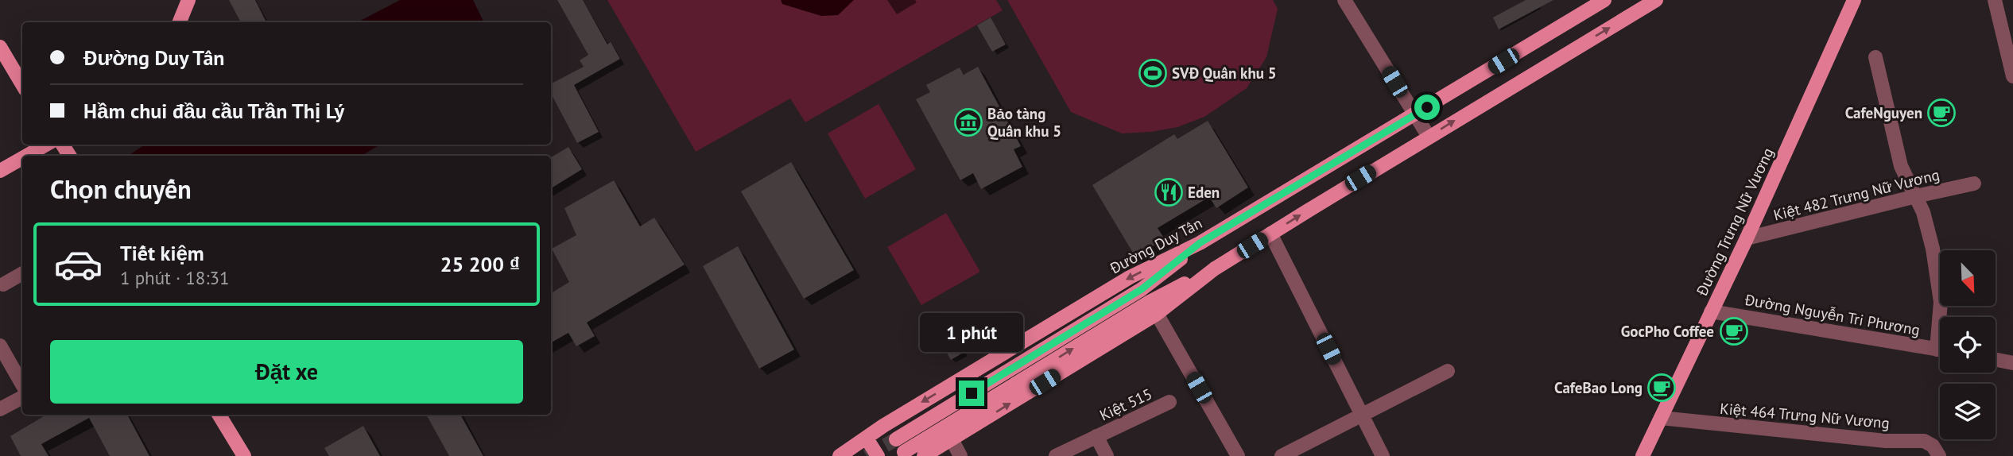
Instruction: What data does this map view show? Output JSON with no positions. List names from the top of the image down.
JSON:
{
  "streets": {
    "main road": ["Đường Trưng Nữ Vương", "Đường Duy Tân"],
    "street": [
      "Kiệt 482 Trưng Nữ Vương",
      "Đường Nguyễn Tri Phương",
      "Kiệt 515",
      "Kiệt 464 Trưng Nữ Vương"
    ]
  },
  "crossings": [
    ["Kiệt 482 Trưng Nữ Vương", "Đường Trưng Nữ Vương"],
    ["Đường Trưng Nữ Vương", "Đường Nguyễn Tri Phương"],
    ["Đường Trưng Nữ Vương", "Kiệt 464 Trưng Nữ Vương"]
  ],
  "places": {
    "sports": ["SVĐ Quân khu 5"],
    "cafe": ["CafeNguyen", "GocPho Coffee", "CafeBao Long"],
    "museum": ["Bảo tàng Quân khu 5"],
    "restaurant": ["Eden"]
  },
  "north": "bottom right",
  "page": {
    "banner": ["Đường Duy Tân", "Hầm chui đầu cầu Trần Thị Lý"],
    "heading": "Chọn chuyến",
    "list": [
      {
        "name": "Tiết kiệm",
        "note": "1 phút · 18:31",
        "value": "25 200 ₫"
      }
    ],
    "bubble": "1 phút",
    "buttons": "Đặt xe"
  }
}
